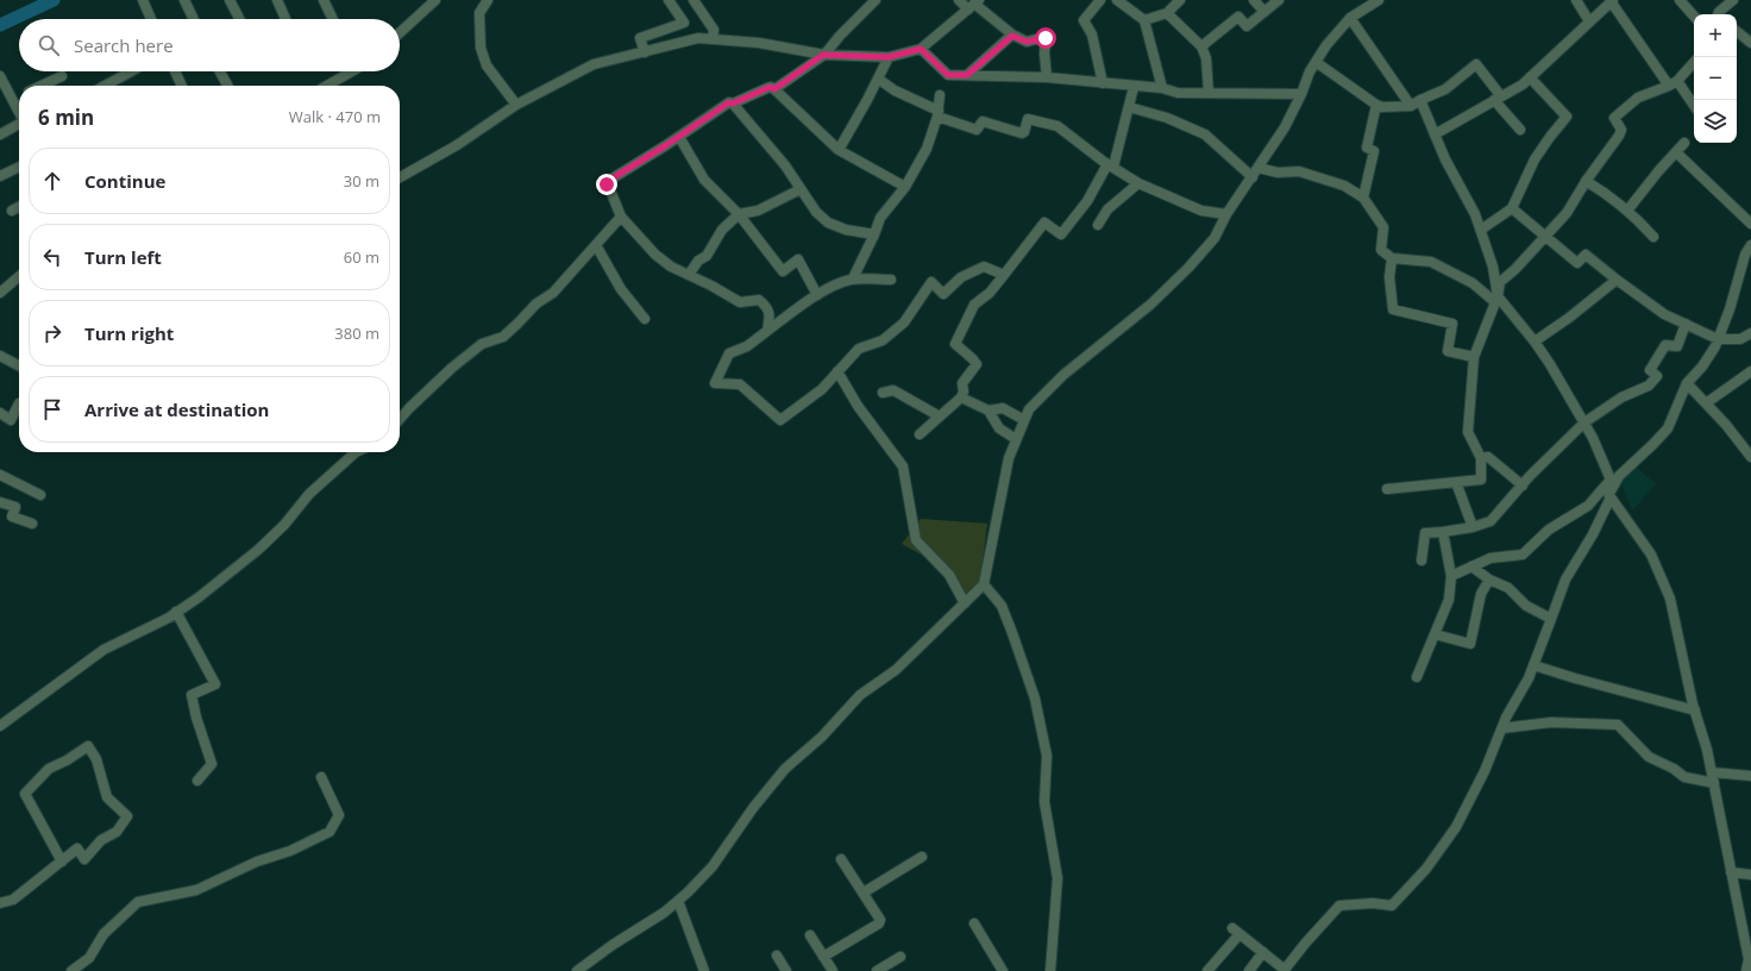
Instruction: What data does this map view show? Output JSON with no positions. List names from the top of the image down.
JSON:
{
  "page": {
    "map_buttons": ["+", "−"],
    "search": "Search here",
    "heading": ["6 min", "Walk · 470 m"],
    "list": [
      ["Continue", "30 m"],
      ["Turn left", "60 m"],
      ["Turn right", "380 m"],
      "Arrive at destination"
    ]
  }
}
